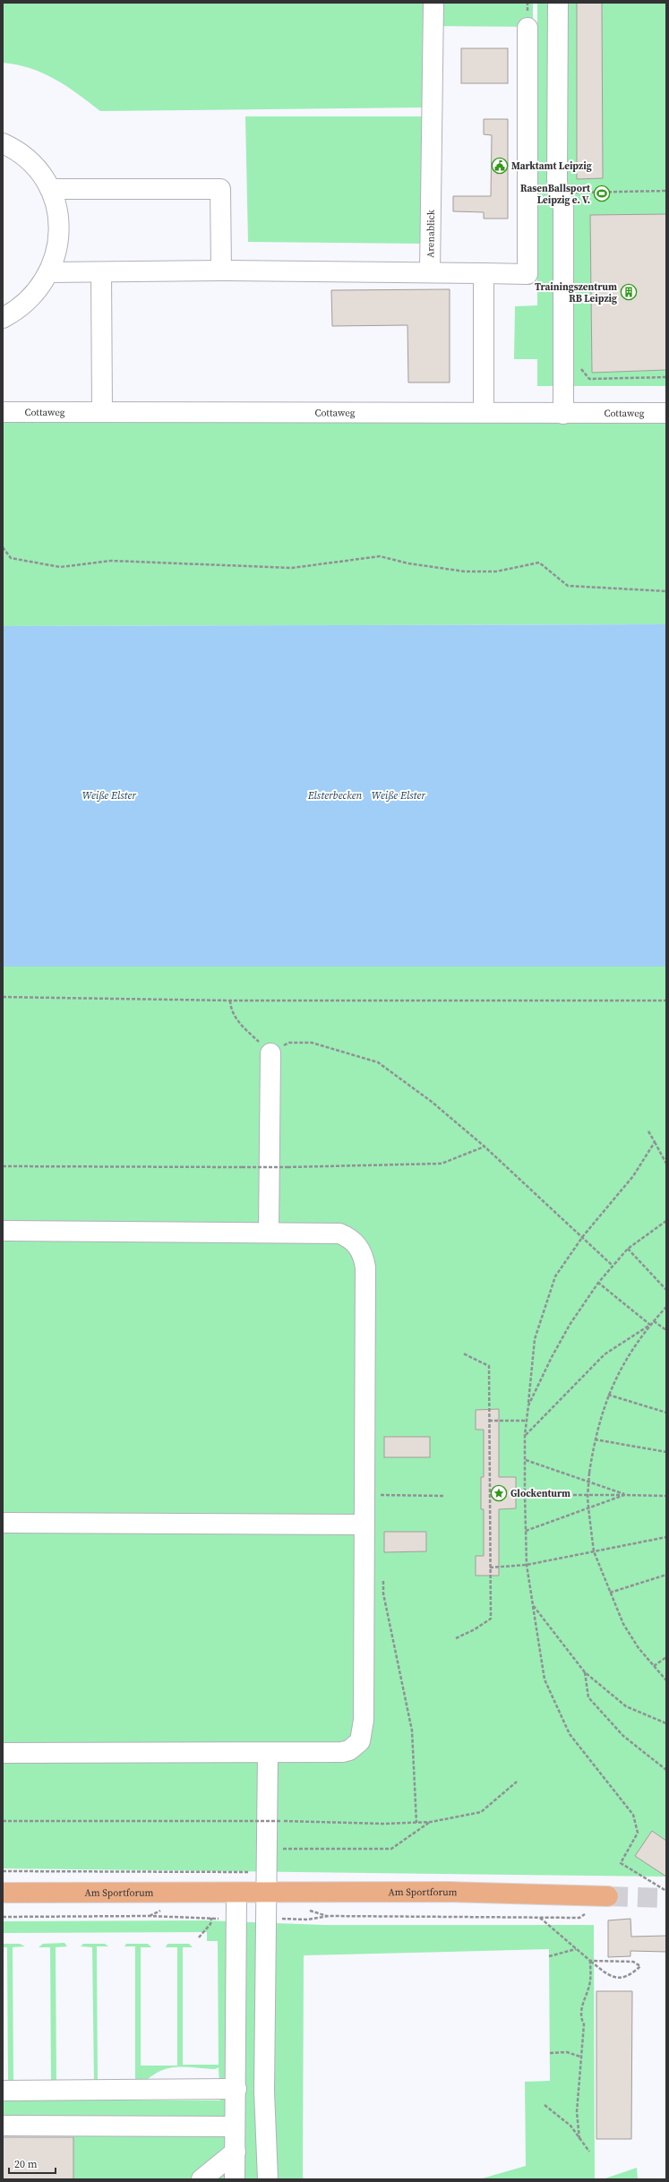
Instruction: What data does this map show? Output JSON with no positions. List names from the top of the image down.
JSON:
{
  "streets": {
    "main road": ["Am Sportforum"],
    "street": ["Arenablick", "Cottaweg"]
  },
  "water": ["Weiße Elster", "Elsterbecken"],
  "places": {
    "public building": ["Marktamt Leipzig"],
    "sports": ["RasenBallsport Leipzig e. V."],
    "building": ["Trainingszentrum RB Leipzig"],
    "place": ["Glockenturm"]
  },
  "scale_bar": "20 m"
}
